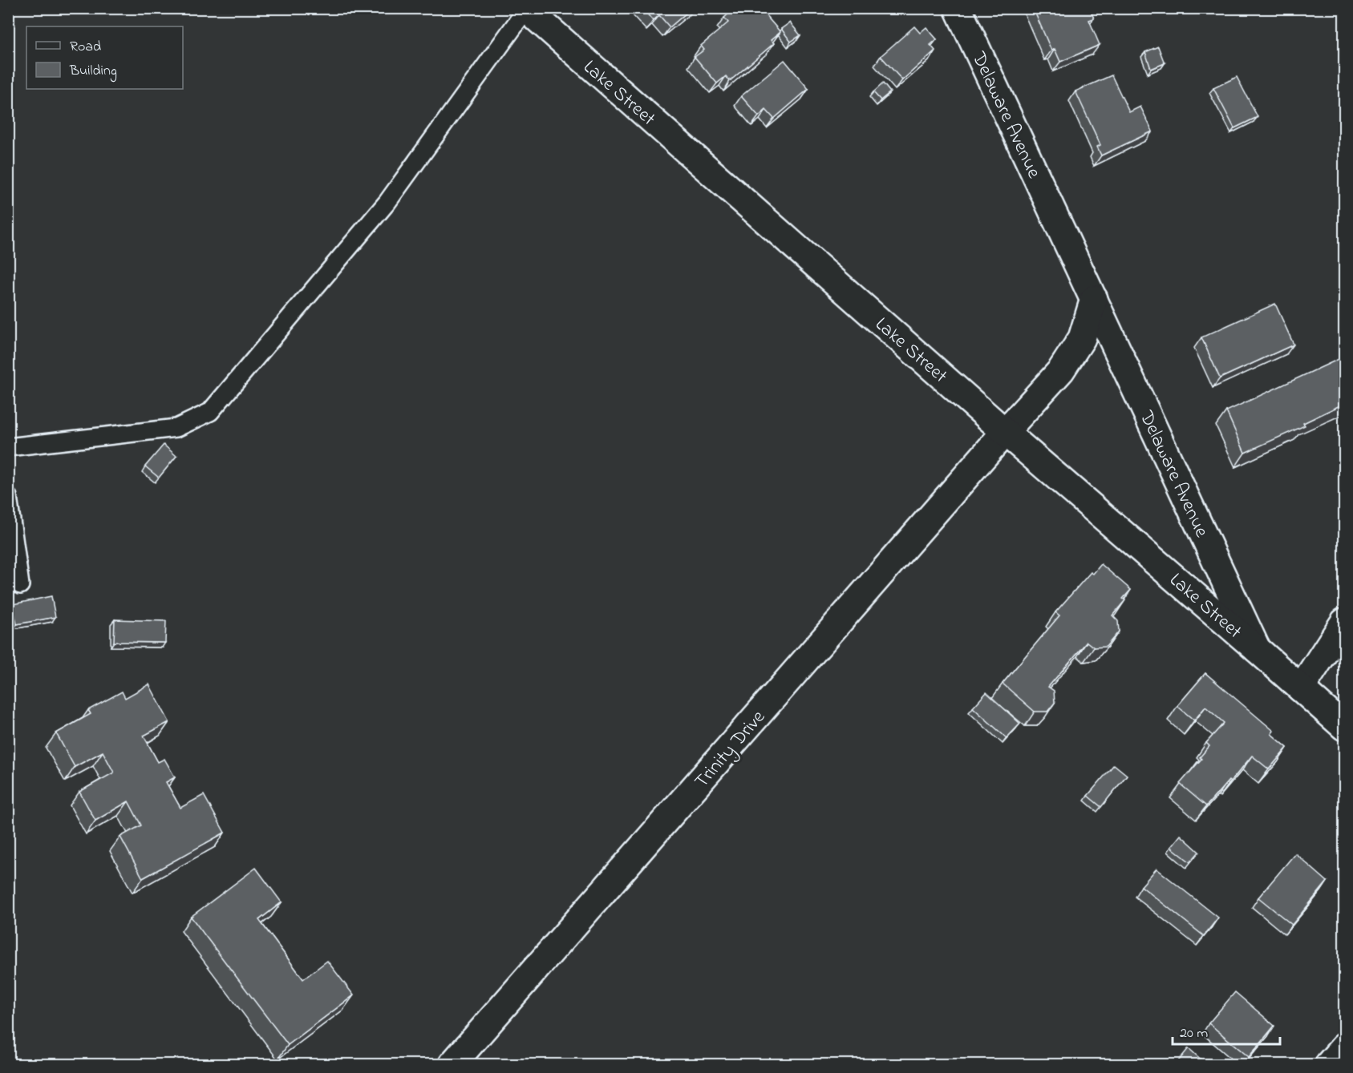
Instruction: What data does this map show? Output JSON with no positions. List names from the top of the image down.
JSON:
{
  "streets": {
    "street": ["Lake Street", "Delaware Avenue", "Trinity Drive"]
  },
  "crossings": [
    ["Lake Street", "Delaware Avenue"],
    ["Lake Street", "Trinity Drive"]
  ],
  "legend": ["Road", "Building"],
  "scale_bar": "20 m"
}
